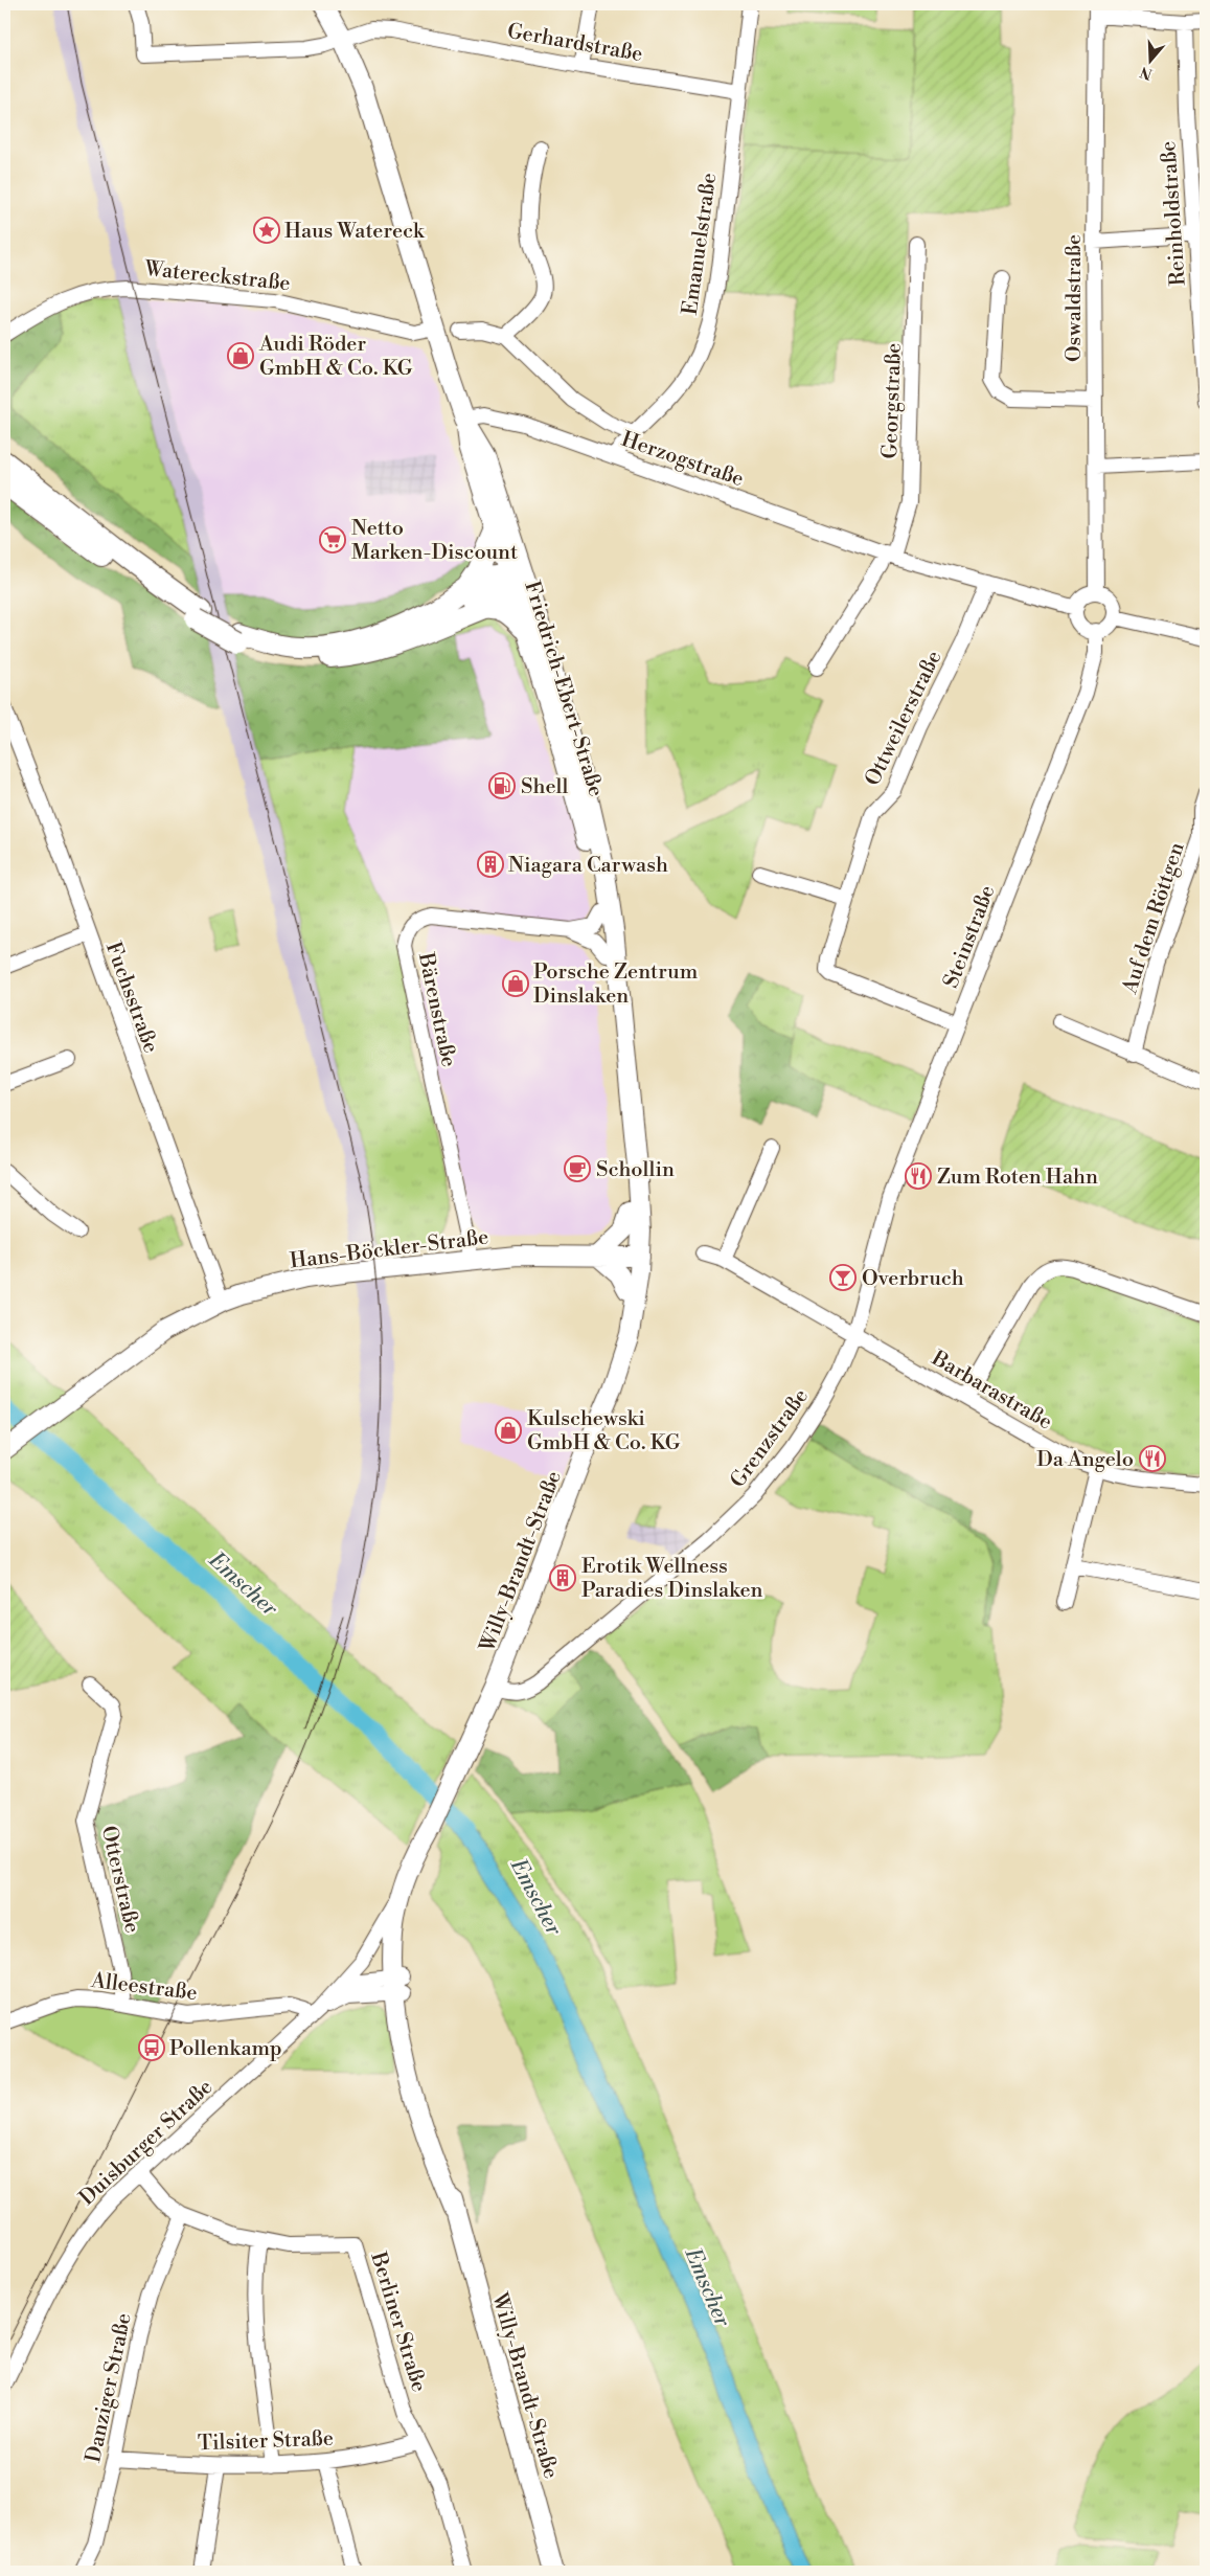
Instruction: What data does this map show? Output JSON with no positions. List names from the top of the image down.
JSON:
{
  "streets": {
    "main road": ["Friedrich-Ebert-Straße", "Hans-Böckler-Straße", "Willy-Brandt-Straße"],
    "street": [
      "Gerhardstraße",
      "Reinholdstraße",
      "Emanuelstraße",
      "Watereckstraße",
      "Oswaldstraße",
      "Georgstraße",
      "Herzogstraße",
      "Ottweilerstraße",
      "Auf dem Röttgen",
      "Steinstraße",
      "Fuchsstraße",
      "Bärenstraße",
      "Barbarastraße",
      "Grenzstraße",
      "Otterstraße",
      "Alleestraße",
      "Duisburger Straße",
      "Berliner Straße",
      "Danziger Straße",
      "Tilsiter Straße"
    ]
  },
  "crossings": [
    ["Gerhardstraße", "Emanuelstraße"],
    ["Gerhardstraße", "Friedrich-Ebert-Straße"],
    ["Emanuelstraße", "Herzogstraße"],
    ["Watereckstraße", "Friedrich-Ebert-Straße"],
    ["Oswaldstraße", "Herzogstraße"],
    ["Oswaldstraße", "Steinstraße"],
    ["Georgstraße", "Herzogstraße"],
    ["Herzogstraße", "Friedrich-Ebert-Straße"],
    ["Herzogstraße", "Ottweilerstraße"],
    ["Herzogstraße", "Steinstraße"],
    ["Friedrich-Ebert-Straße", "Bärenstraße"],
    ["Friedrich-Ebert-Straße", "Willy-Brandt-Straße"],
    ["Ottweilerstraße", "Steinstraße"],
    ["Steinstraße", "Grenzstraße"],
    ["Fuchsstraße", "Hans-Böckler-Straße"],
    ["Bärenstraße", "Hans-Böckler-Straße"],
    ["Bärenstraße", "Willy-Brandt-Straße"],
    ["Hans-Böckler-Straße", "Willy-Brandt-Straße"],
    ["Barbarastraße", "Grenzstraße"],
    ["Grenzstraße", "Willy-Brandt-Straße"],
    ["Willy-Brandt-Straße", "Duisburger Straße"],
    ["Otterstraße", "Alleestraße"],
    ["Alleestraße", "Duisburger Straße"],
    ["Duisburger Straße", "Berliner Straße"],
    ["Berliner Straße", "Danziger Straße"],
    ["Berliner Straße", "Tilsiter Straße"],
    ["Danziger Straße", "Tilsiter Straße"]
  ],
  "water": ["Emscher"],
  "places": {
    "place": ["Haus Watereck"],
    "shop": ["Audi Röder GmbH & Co. KG", "Porsche Zentrum Dinslaken", "Kulschewski GmbH & Co. KG"],
    "supermarket": ["Netto Marken-Discount"],
    "fuel station": ["Shell"],
    "building": ["Niagara Carwash", "Erotik Wellness Paradies Dinslaken"],
    "cafe": ["Schollin"],
    "restaurant": ["Zum Roten Hahn", "Da Angelo"],
    "bar": ["Overbruch"],
    "bus stop": ["Pollenkamp"]
  },
  "north": "bottom"
}
